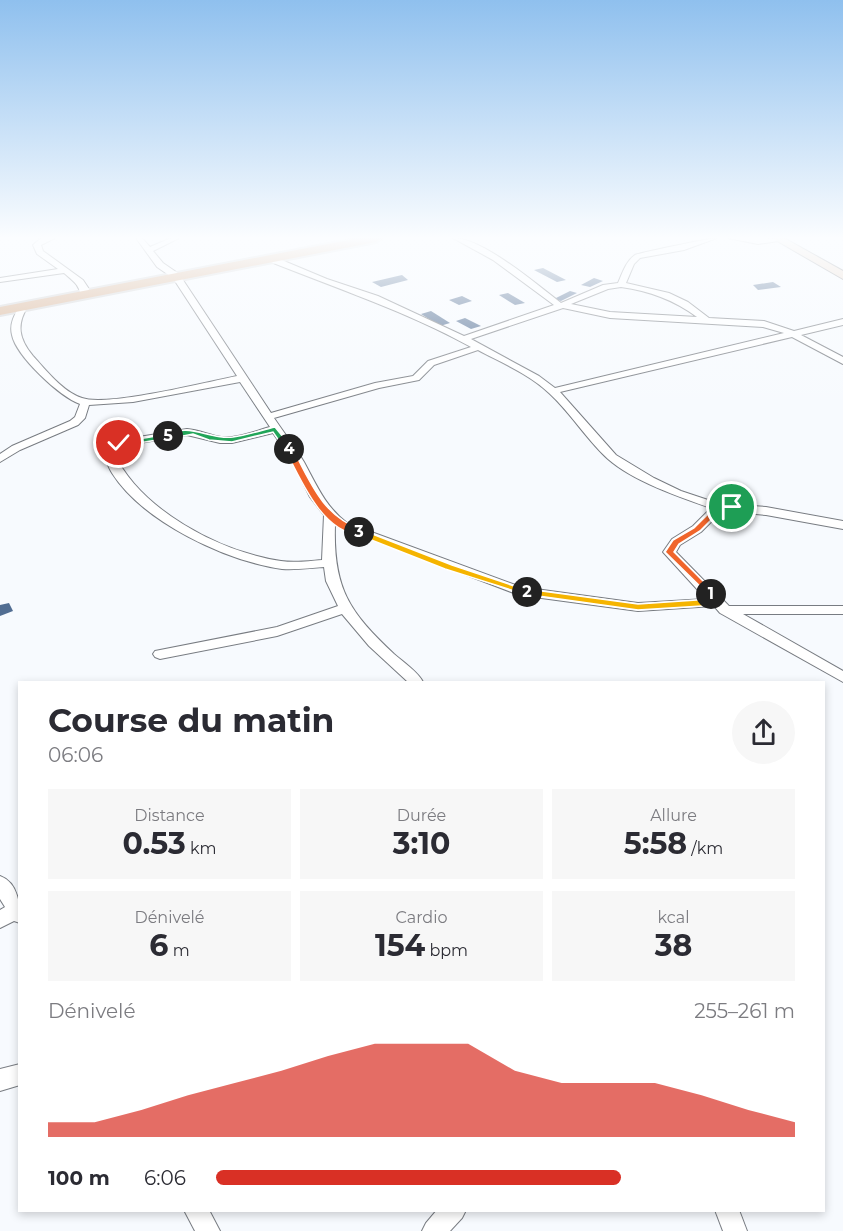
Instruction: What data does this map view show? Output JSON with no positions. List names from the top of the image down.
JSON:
{
  "page": {
    "pins": [
      "5",
      "4",
      "3",
      "2",
      "1"
    ],
    "heading": ["Course du matin", "06:06"],
    "stats": [
      ["Distance", "0.53 km"],
      ["Durée", "3:10"],
      ["Allure", "5:58 /km"],
      ["Dénivelé", "6 m"],
      ["Cardio", "154 bpm"],
      ["kcal", "38"]
    ],
    "chart": ["Dénivelé", "255–261 m"],
    "list": [
      {
        "name": "100 m",
        "note": "6:06"
      }
    ]
  }
}
